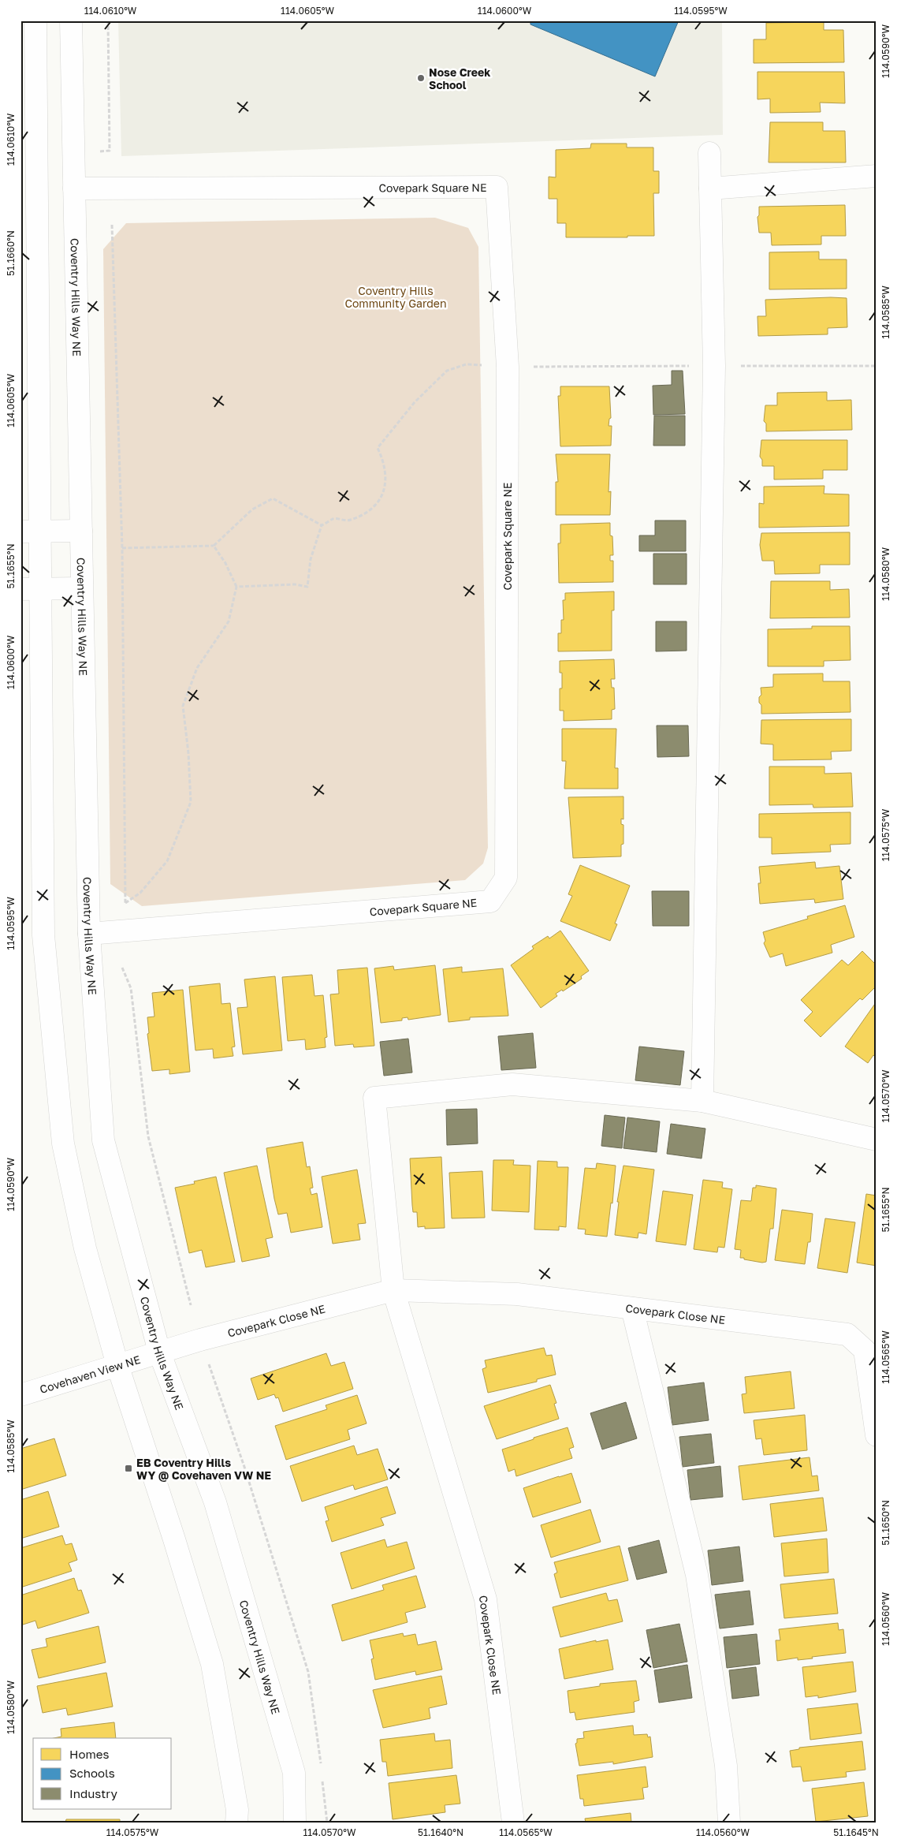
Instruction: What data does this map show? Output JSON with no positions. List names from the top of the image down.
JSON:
{
  "streets": {
    "street": [
      "Covepark Square NE",
      "Coventry Hills Way NE",
      "Covepark Close NE",
      "Covehaven View NE"
    ]
  },
  "crossings": [
    ["Covepark Square NE", "Coventry Hills Way NE"],
    ["Coventry Hills Way NE", "Covepark Close NE"],
    ["Coventry Hills Way NE", "Covehaven View NE"],
    ["Covepark Close NE", "Covehaven View NE"]
  ],
  "parks": ["Coventry Hills Community Garden"],
  "places": {
    "other": ["Nose Creek School"],
    "transit": ["EB Coventry Hills WY @ Covehaven VW NE"]
  },
  "legend": ["Homes", "Schools", "Industry"],
  "coordinates": [
    "114.0610°W",
    "114.0605°W",
    "114.0600°W",
    "114.0595°W",
    "114.0590°W",
    "51.1660°N",
    "114.0585°W",
    "51.1655°N",
    "114.0580°W",
    "114.0575°W",
    "114.0570°W",
    "114.0565°W",
    "51.1650°N",
    "114.0560°W",
    "51.1640°N",
    "51.1645°N"
  ]
}
